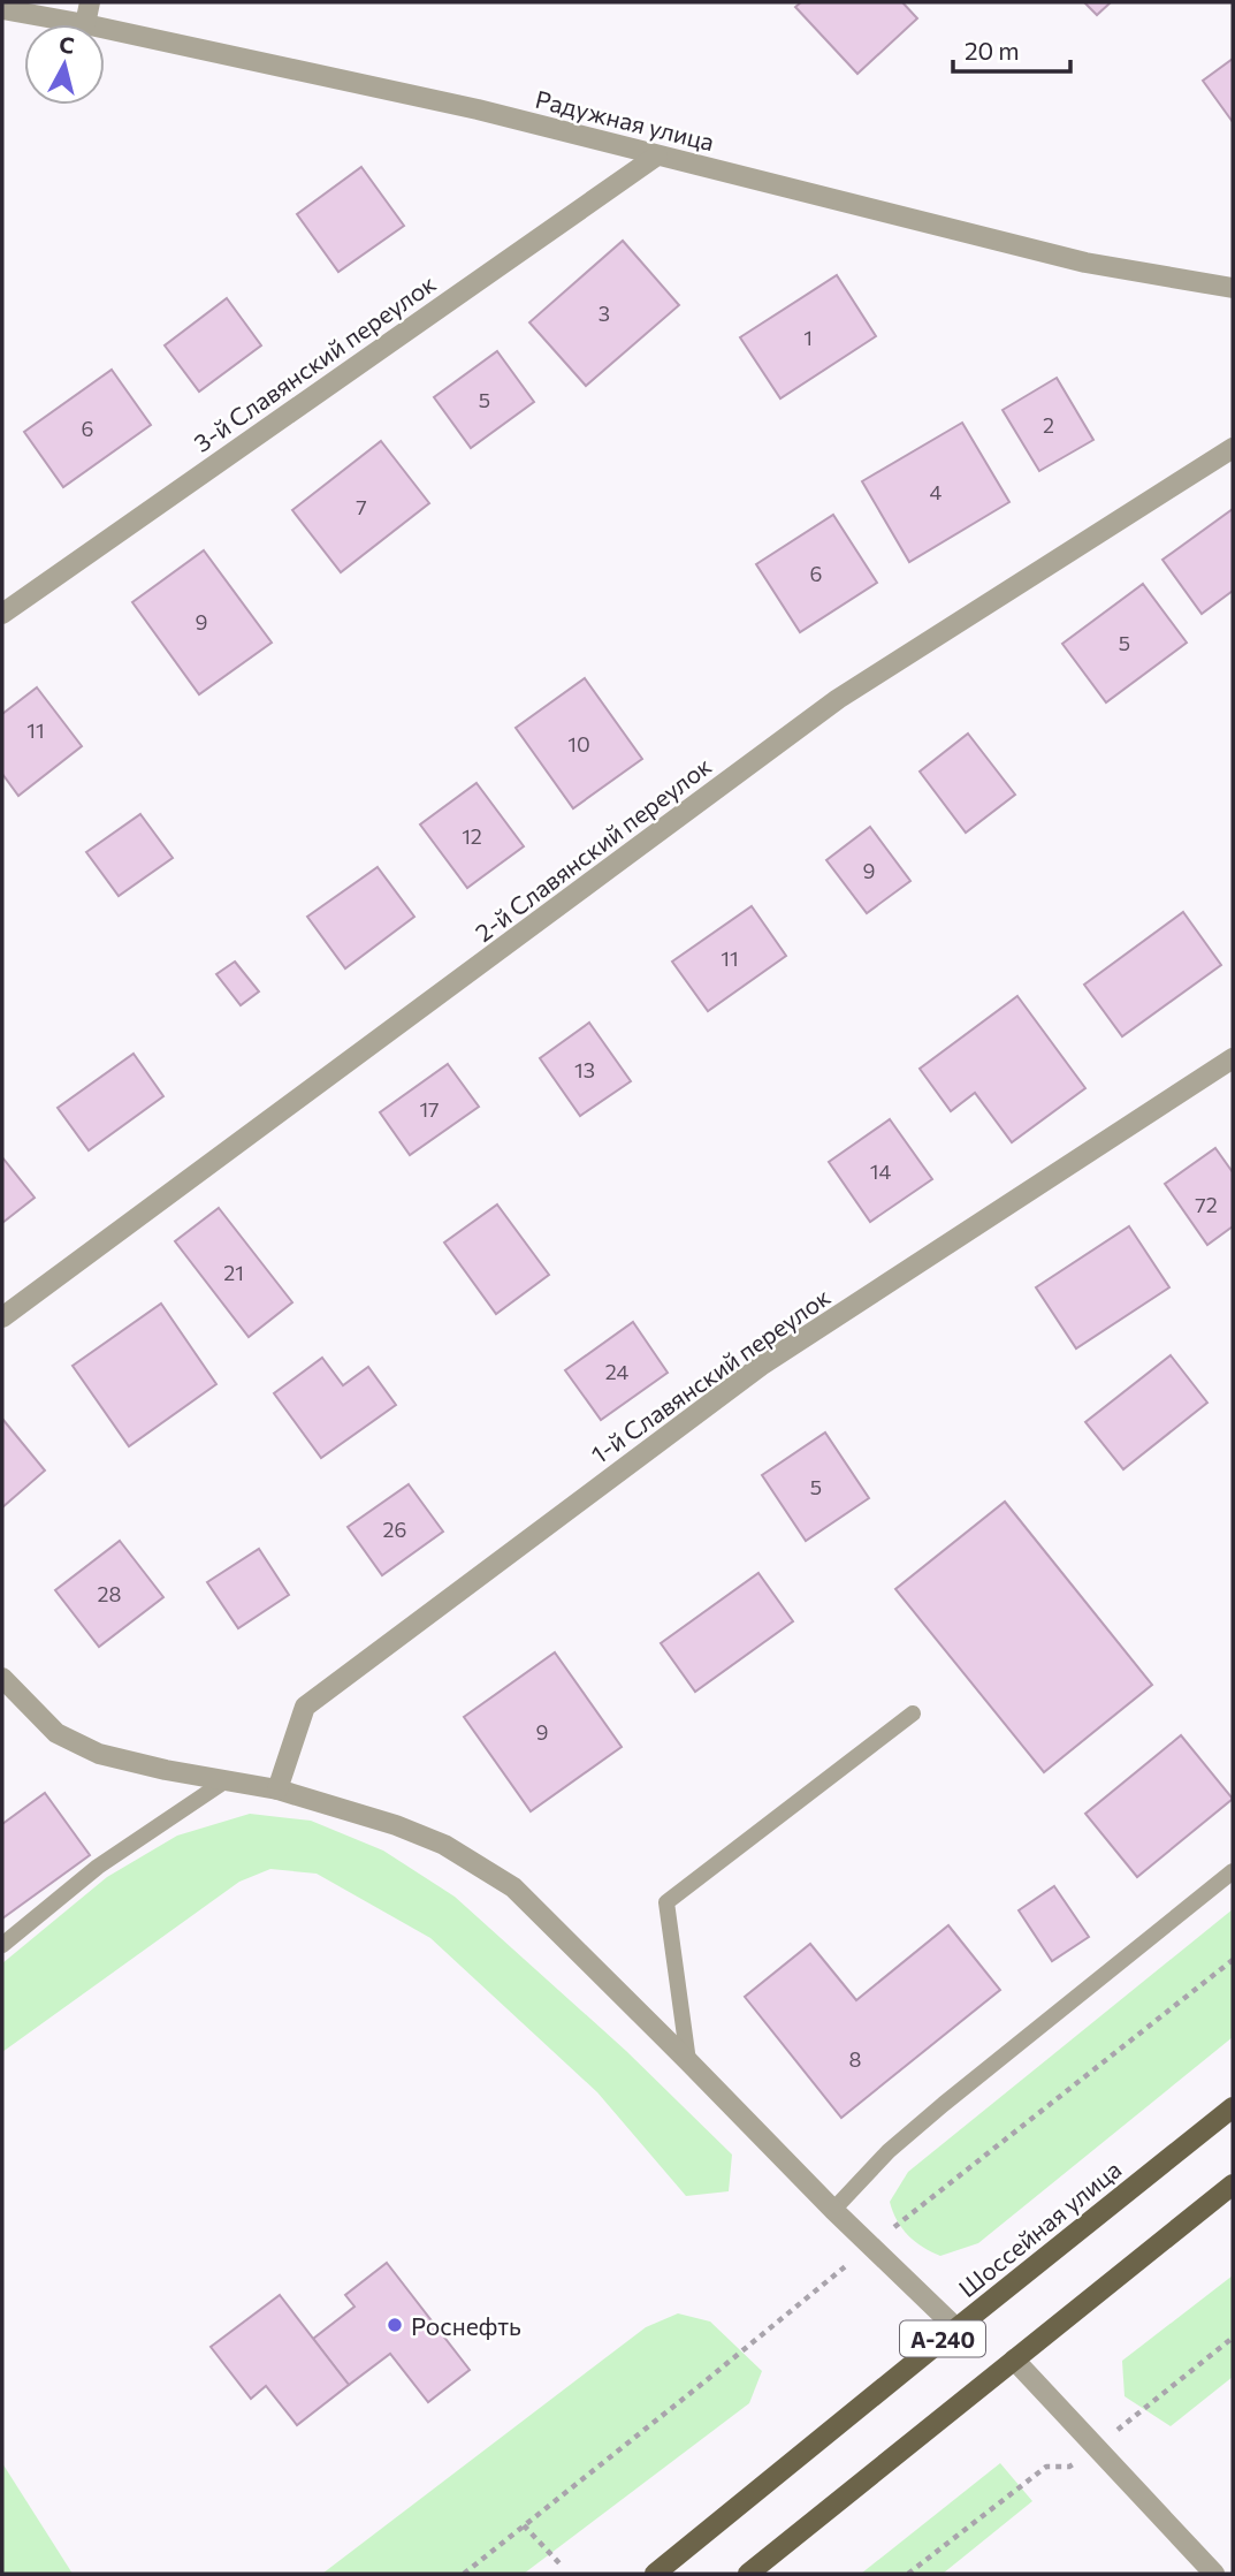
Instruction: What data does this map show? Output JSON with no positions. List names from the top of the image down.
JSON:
{
  "streets": {
    "main road": ["Шоссейная улица", "А-240"],
    "street": [
      "Радужная улица",
      "3-й Славянский переулок",
      "2-й Славянский переулок",
      "1-й Славянский переулок"
    ]
  },
  "crossings": [
    ["Радужная улица", "3-й Славянский переулок"]
  ],
  "places": ["Роснефть"],
  "house_numbers": [
    "3",
    "1",
    "5",
    "2",
    "6",
    "4",
    "7",
    "6",
    "9",
    "5",
    "11",
    "10",
    "12",
    "9",
    "11",
    "13",
    "17",
    "14",
    "72",
    "21",
    "24",
    "5",
    "26",
    "28",
    "9",
    "8"
  ],
  "scale_bar": "20 m",
  "north": "top"
}
